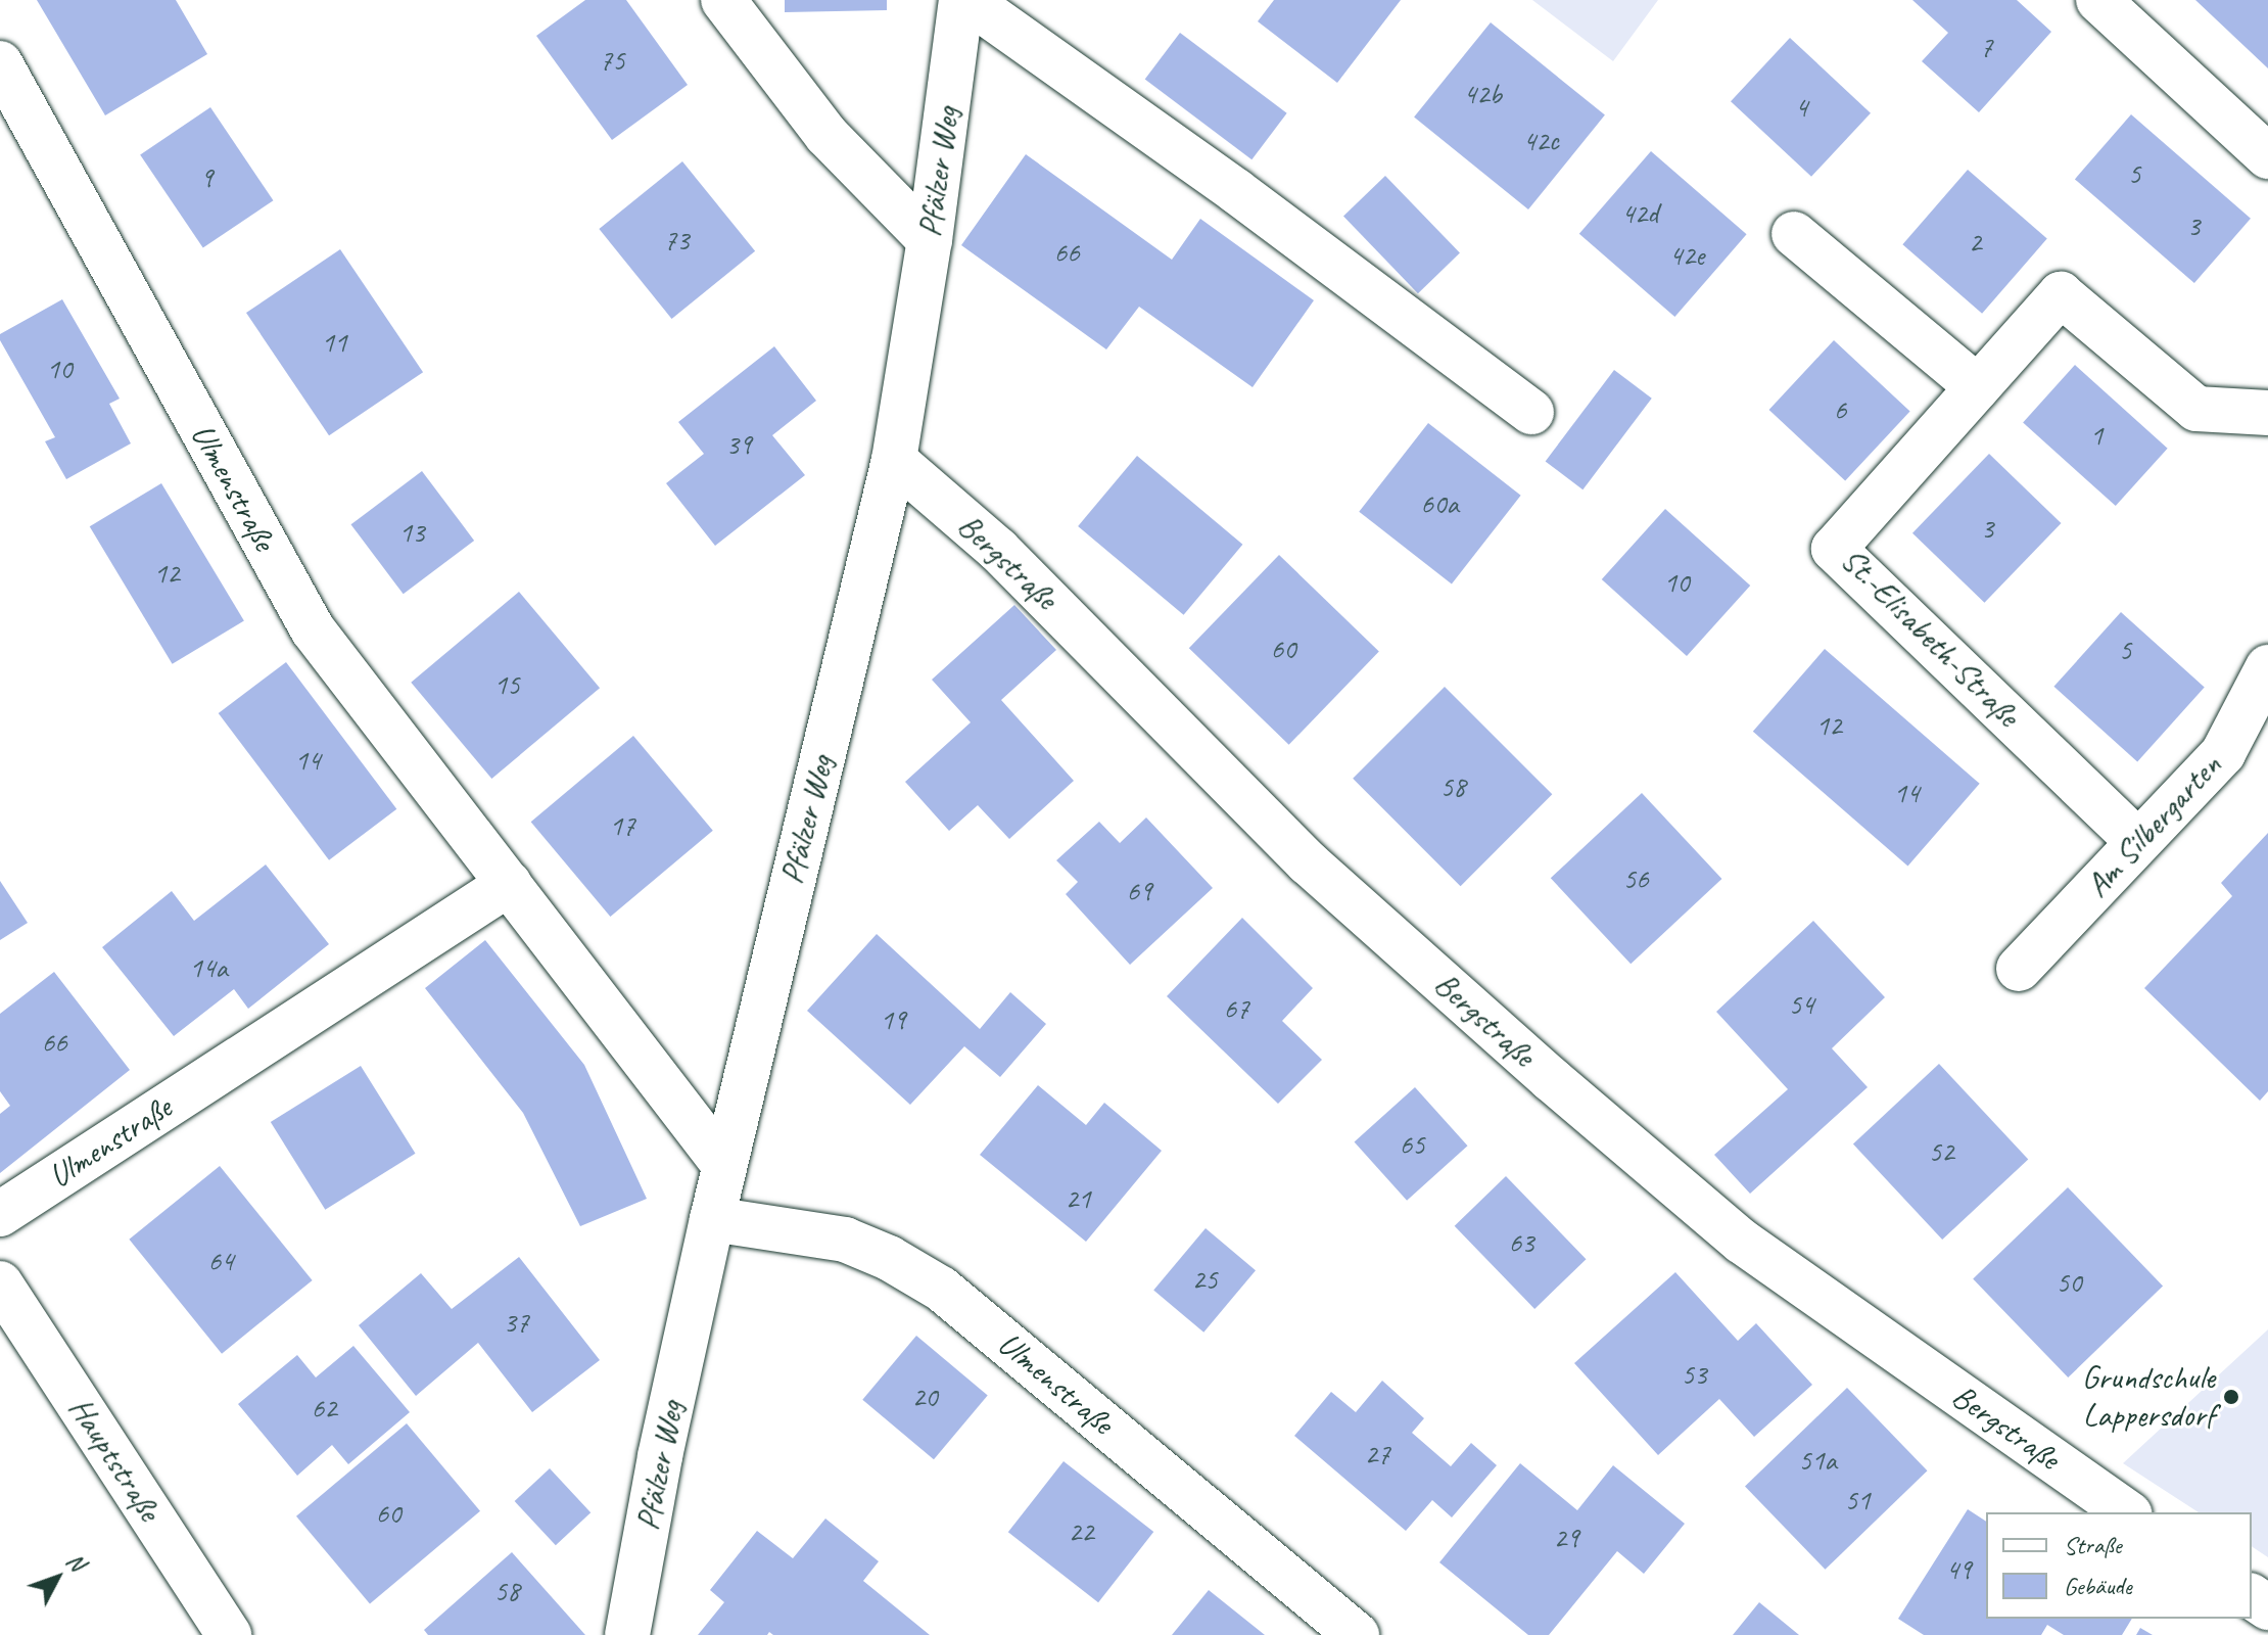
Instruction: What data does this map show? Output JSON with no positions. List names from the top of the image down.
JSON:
{
  "streets": {
    "street": [
      "Pfälzer Weg",
      "Ulmenstraße",
      "Bergstraße",
      "St.-Elisabeth-Straße",
      "Am Silbergarten",
      "Hauptstraße"
    ]
  },
  "crossings": [
    ["Pfälzer Weg", "Ulmenstraße"],
    ["Pfälzer Weg", "Bergstraße"],
    ["St.-Elisabeth-Straße", "Am Silbergarten"]
  ],
  "places": ["Grundschule Lappersdorf"],
  "house_numbers": [
    "7",
    "75",
    "42b",
    "4",
    "42c",
    "5",
    "9",
    "42d",
    "3",
    "73",
    "2",
    "66",
    "42e",
    "11",
    "10",
    "6",
    "1",
    "39",
    "60a",
    "3",
    "13",
    "12",
    "10",
    "60",
    "5",
    "15",
    "12",
    "14",
    "58",
    "14",
    "17",
    "56",
    "69",
    "14a",
    "54",
    "67",
    "19",
    "66",
    "65",
    "52",
    "21",
    "63",
    "64",
    "25",
    "50",
    "37",
    "53",
    "20",
    "62",
    "27",
    "51a",
    "51",
    "60",
    "22",
    "29",
    "49",
    "58"
  ],
  "legend": ["Straße", "Gebäude"],
  "north": "top right"
}
